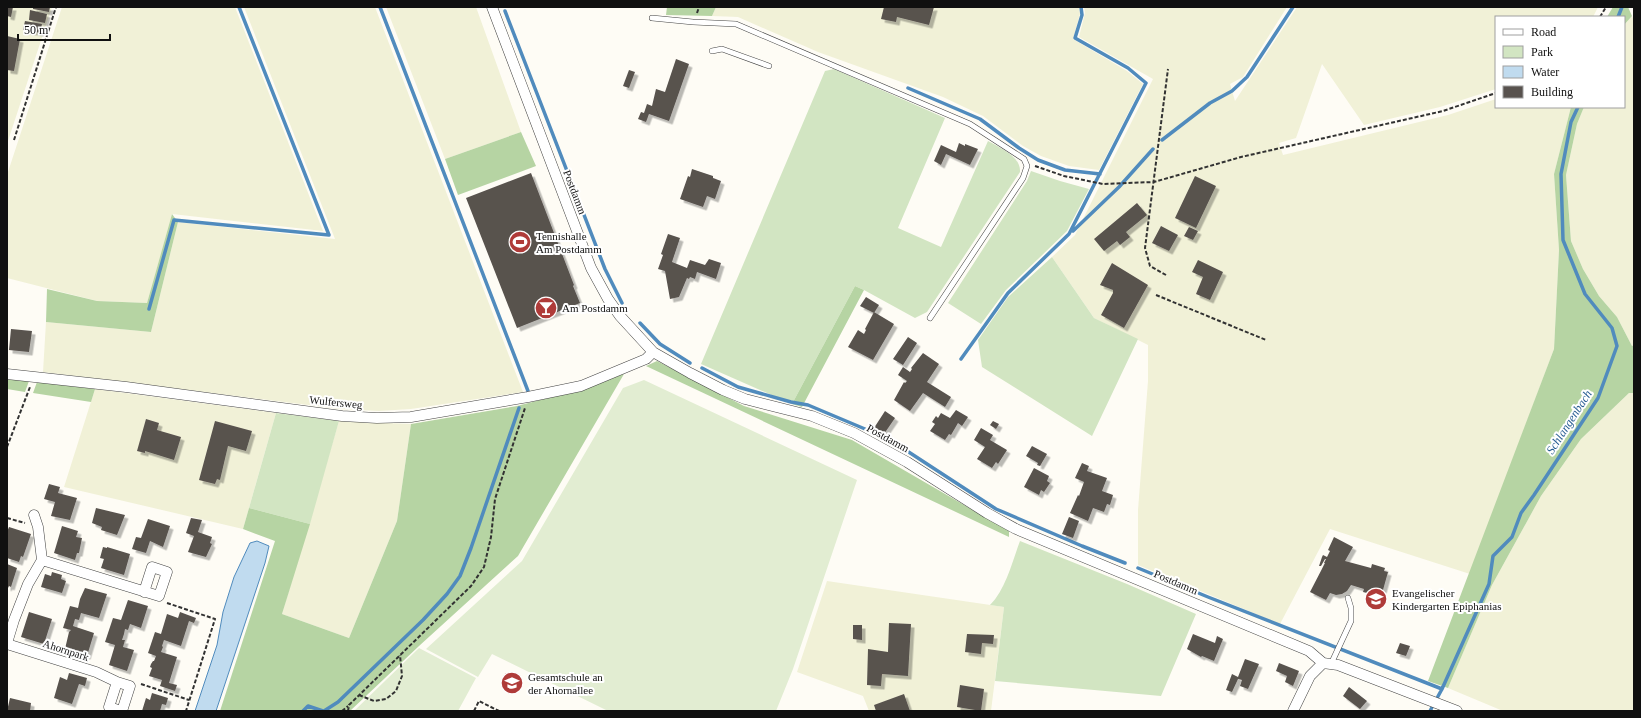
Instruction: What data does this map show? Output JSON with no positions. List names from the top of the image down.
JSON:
{
  "streets": {
    "street": ["Postdamm", "Wulfersweg", "Ahornpark"]
  },
  "crossings": [
    ["Postdamm", "Wulfersweg"]
  ],
  "water": ["Schlangenbach"],
  "places": {
    "sports": ["Tennishalle Am Postdamm"],
    "bar": ["Am Postdamm"],
    "school or university": ["Evangelischer Kindergarten Epiphanias", "Gesamtschule an der Ahornallee"]
  },
  "legend": [
    "Road",
    "Park",
    "Water",
    "Building"
  ],
  "scale_bar": "50 m"
}
